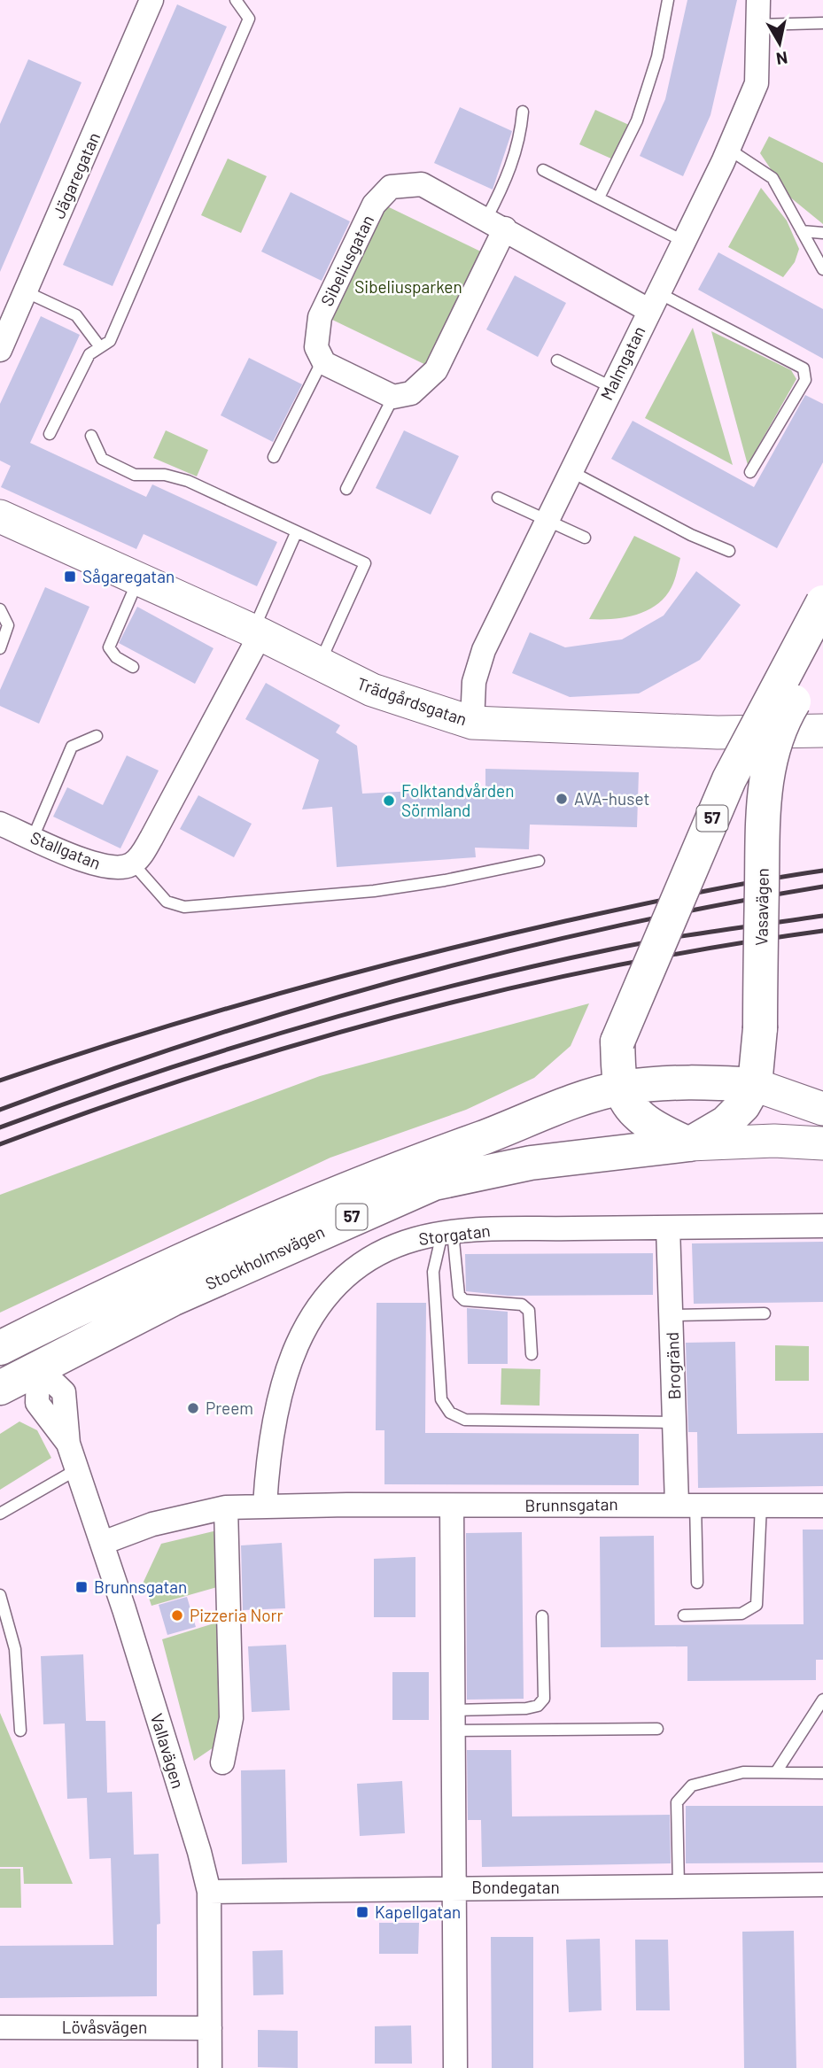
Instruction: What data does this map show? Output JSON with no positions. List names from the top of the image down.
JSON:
{
  "streets": {
    "main road": ["57", "Vasavägen", "Stockholmsvägen"],
    "street": [
      "Jägaregatan",
      "Sibeliusgatan",
      "Malmgatan",
      "Trädgårdsgatan",
      "Stallgatan",
      "Storgatan",
      "Brogränd",
      "Brunnsgatan",
      "Vallavägen",
      "Bondegatan",
      "Lövåsvägen"
    ]
  },
  "crossings": [
    ["Sibeliusgatan", "Malmgatan"],
    ["Malmgatan", "Trädgårdsgatan"],
    ["57", "Stockholmsvägen"],
    ["Vasavägen", "Stockholmsvägen"],
    ["Storgatan", "Brogränd"],
    ["Storgatan", "Brunnsgatan"],
    ["Stockholmsvägen", "Vallavägen"],
    ["Brogränd", "Brunnsgatan"],
    ["Brunnsgatan", "Vallavägen"],
    ["Vallavägen", "Bondegatan"],
    ["Vallavägen", "Lövåsvägen"]
  ],
  "parks": ["Sibeliusparken"],
  "places": {
    "transit": ["Sågaregatan", "Brunnsgatan", "Kapellgatan"],
    "other": [
      "AVA-huset",
      "Folktandvården Sörmland",
      "Preem",
      "Pizzeria Norr"
    ]
  },
  "north": "bottom"
}
